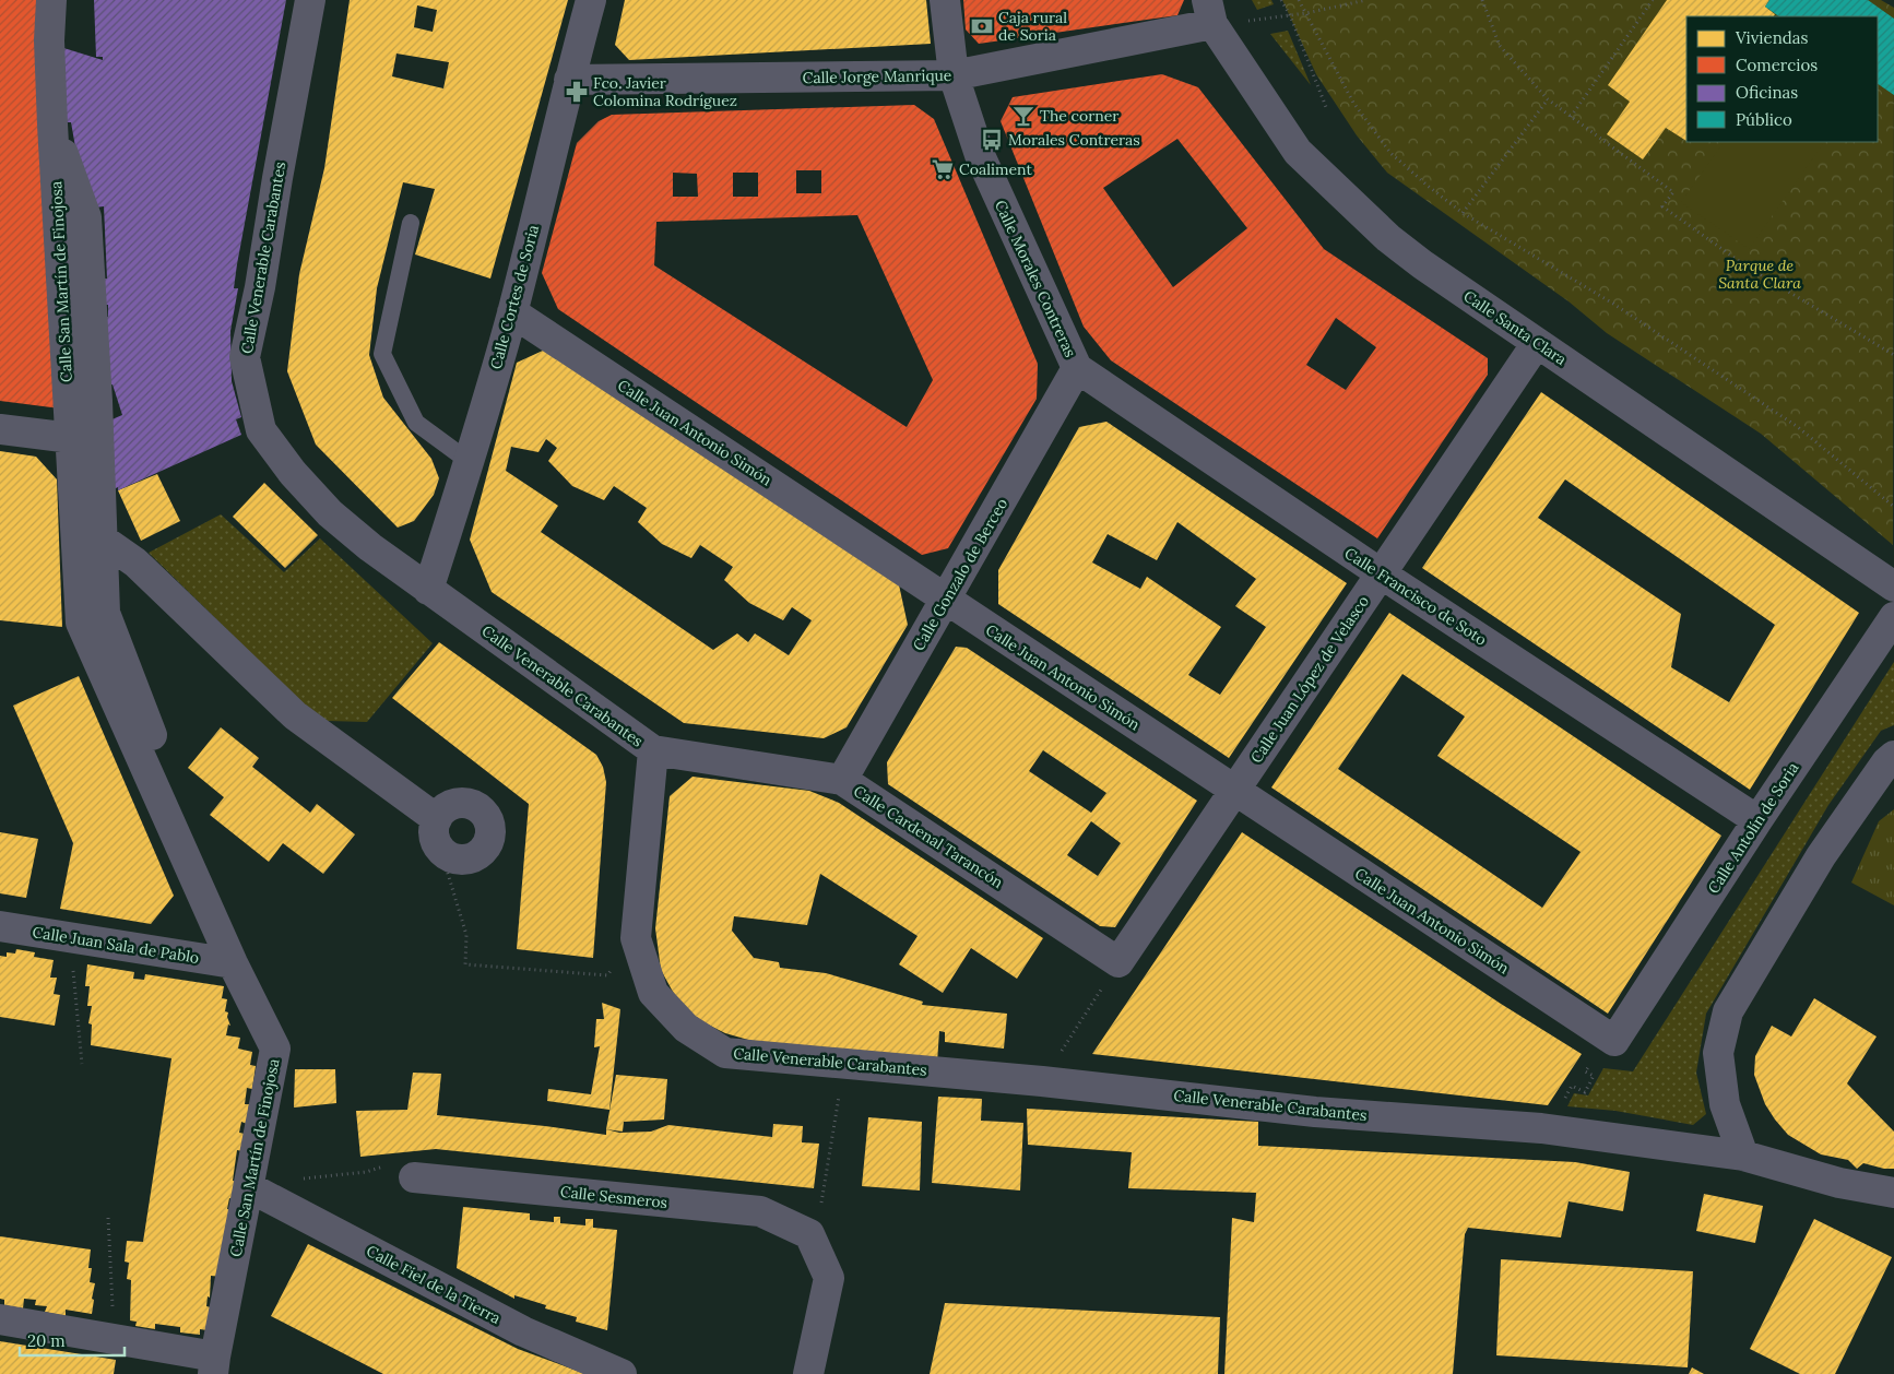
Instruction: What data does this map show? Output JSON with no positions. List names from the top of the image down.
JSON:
{
  "streets": {
    "street": [
      "Calle Jorge Manrique",
      "Calle Venerable Carabantes",
      "Calle Morales Contreras",
      "Calle San Martín de Finojosa",
      "Calle Cortes de Soria",
      "Calle Santa Clara",
      "Calle Juan Antonio Simón",
      "Calle Gonzalo de Berceo",
      "Calle Francisco de Soto",
      "Calle Juan López de Velasco",
      "Calle Antolín de Soria",
      "Calle Cardenal Tarancón",
      "Calle Juan Sala de Pablo",
      "Calle Sesmeros",
      "Calle Fiel de la Tierra"
    ]
  },
  "crossings": [
    ["Calle Jorge Manrique", "Calle Morales Contreras"],
    ["Calle Jorge Manrique", "Calle Cortes de Soria"],
    ["Calle Jorge Manrique", "Calle Santa Clara"],
    ["Calle Venerable Carabantes", "Calle Cortes de Soria"],
    ["Calle Venerable Carabantes", "Calle Cardenal Tarancón"],
    ["Calle Morales Contreras", "Calle Gonzalo de Berceo"],
    ["Calle Morales Contreras", "Calle Francisco de Soto"],
    ["Calle San Martín de Finojosa", "Calle Juan Sala de Pablo"],
    ["Calle San Martín de Finojosa", "Calle Fiel de la Tierra"],
    ["Calle Cortes de Soria", "Calle Juan Antonio Simón"],
    ["Calle Santa Clara", "Calle Juan López de Velasco"],
    ["Calle Juan Antonio Simón", "Calle Gonzalo de Berceo"],
    ["Calle Juan Antonio Simón", "Calle Juan López de Velasco"],
    ["Calle Juan Antonio Simón", "Calle Antolín de Soria"],
    ["Calle Gonzalo de Berceo", "Calle Francisco de Soto"],
    ["Calle Gonzalo de Berceo", "Calle Cardenal Tarancón"],
    ["Calle Francisco de Soto", "Calle Juan López de Velasco"],
    ["Calle Francisco de Soto", "Calle Antolín de Soria"],
    ["Calle Juan López de Velasco", "Calle Cardenal Tarancón"]
  ],
  "parks": ["Parque de Santa Clara"],
  "places": {
    "bank": ["Caja rural de Soria"],
    "pharmacy": ["Fco. Javier Colomina Rodríguez"],
    "bar": ["The corner"],
    "bus stop": ["Morales Contreras"],
    "supermarket": ["Coaliment"]
  },
  "legend": [
    "Viviendas",
    "Comercios",
    "Oficinas",
    "Público"
  ],
  "scale_bar": "20 m"
}
